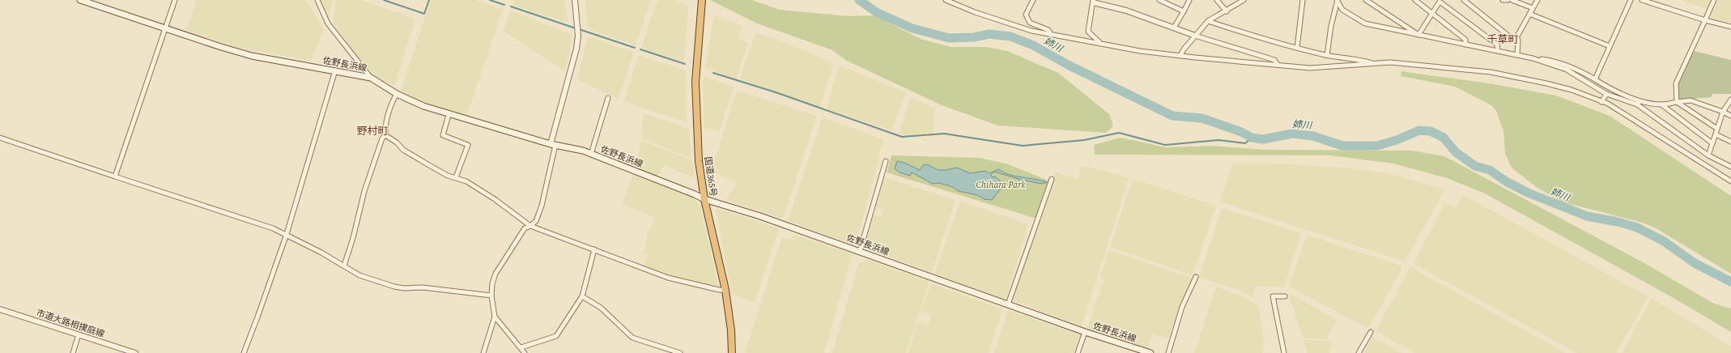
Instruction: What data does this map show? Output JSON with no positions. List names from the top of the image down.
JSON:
{
  "streets": {
    "highway": ["国道365号"],
    "main road": ["佐野長浜線"],
    "street": ["市道大路相撲庭線"]
  },
  "crossings": [
    ["佐野長浜線", "国道365号"]
  ],
  "districts": ["千草町", "野村町"],
  "water": ["姉川"],
  "parks": ["Chihara Park"]
}
